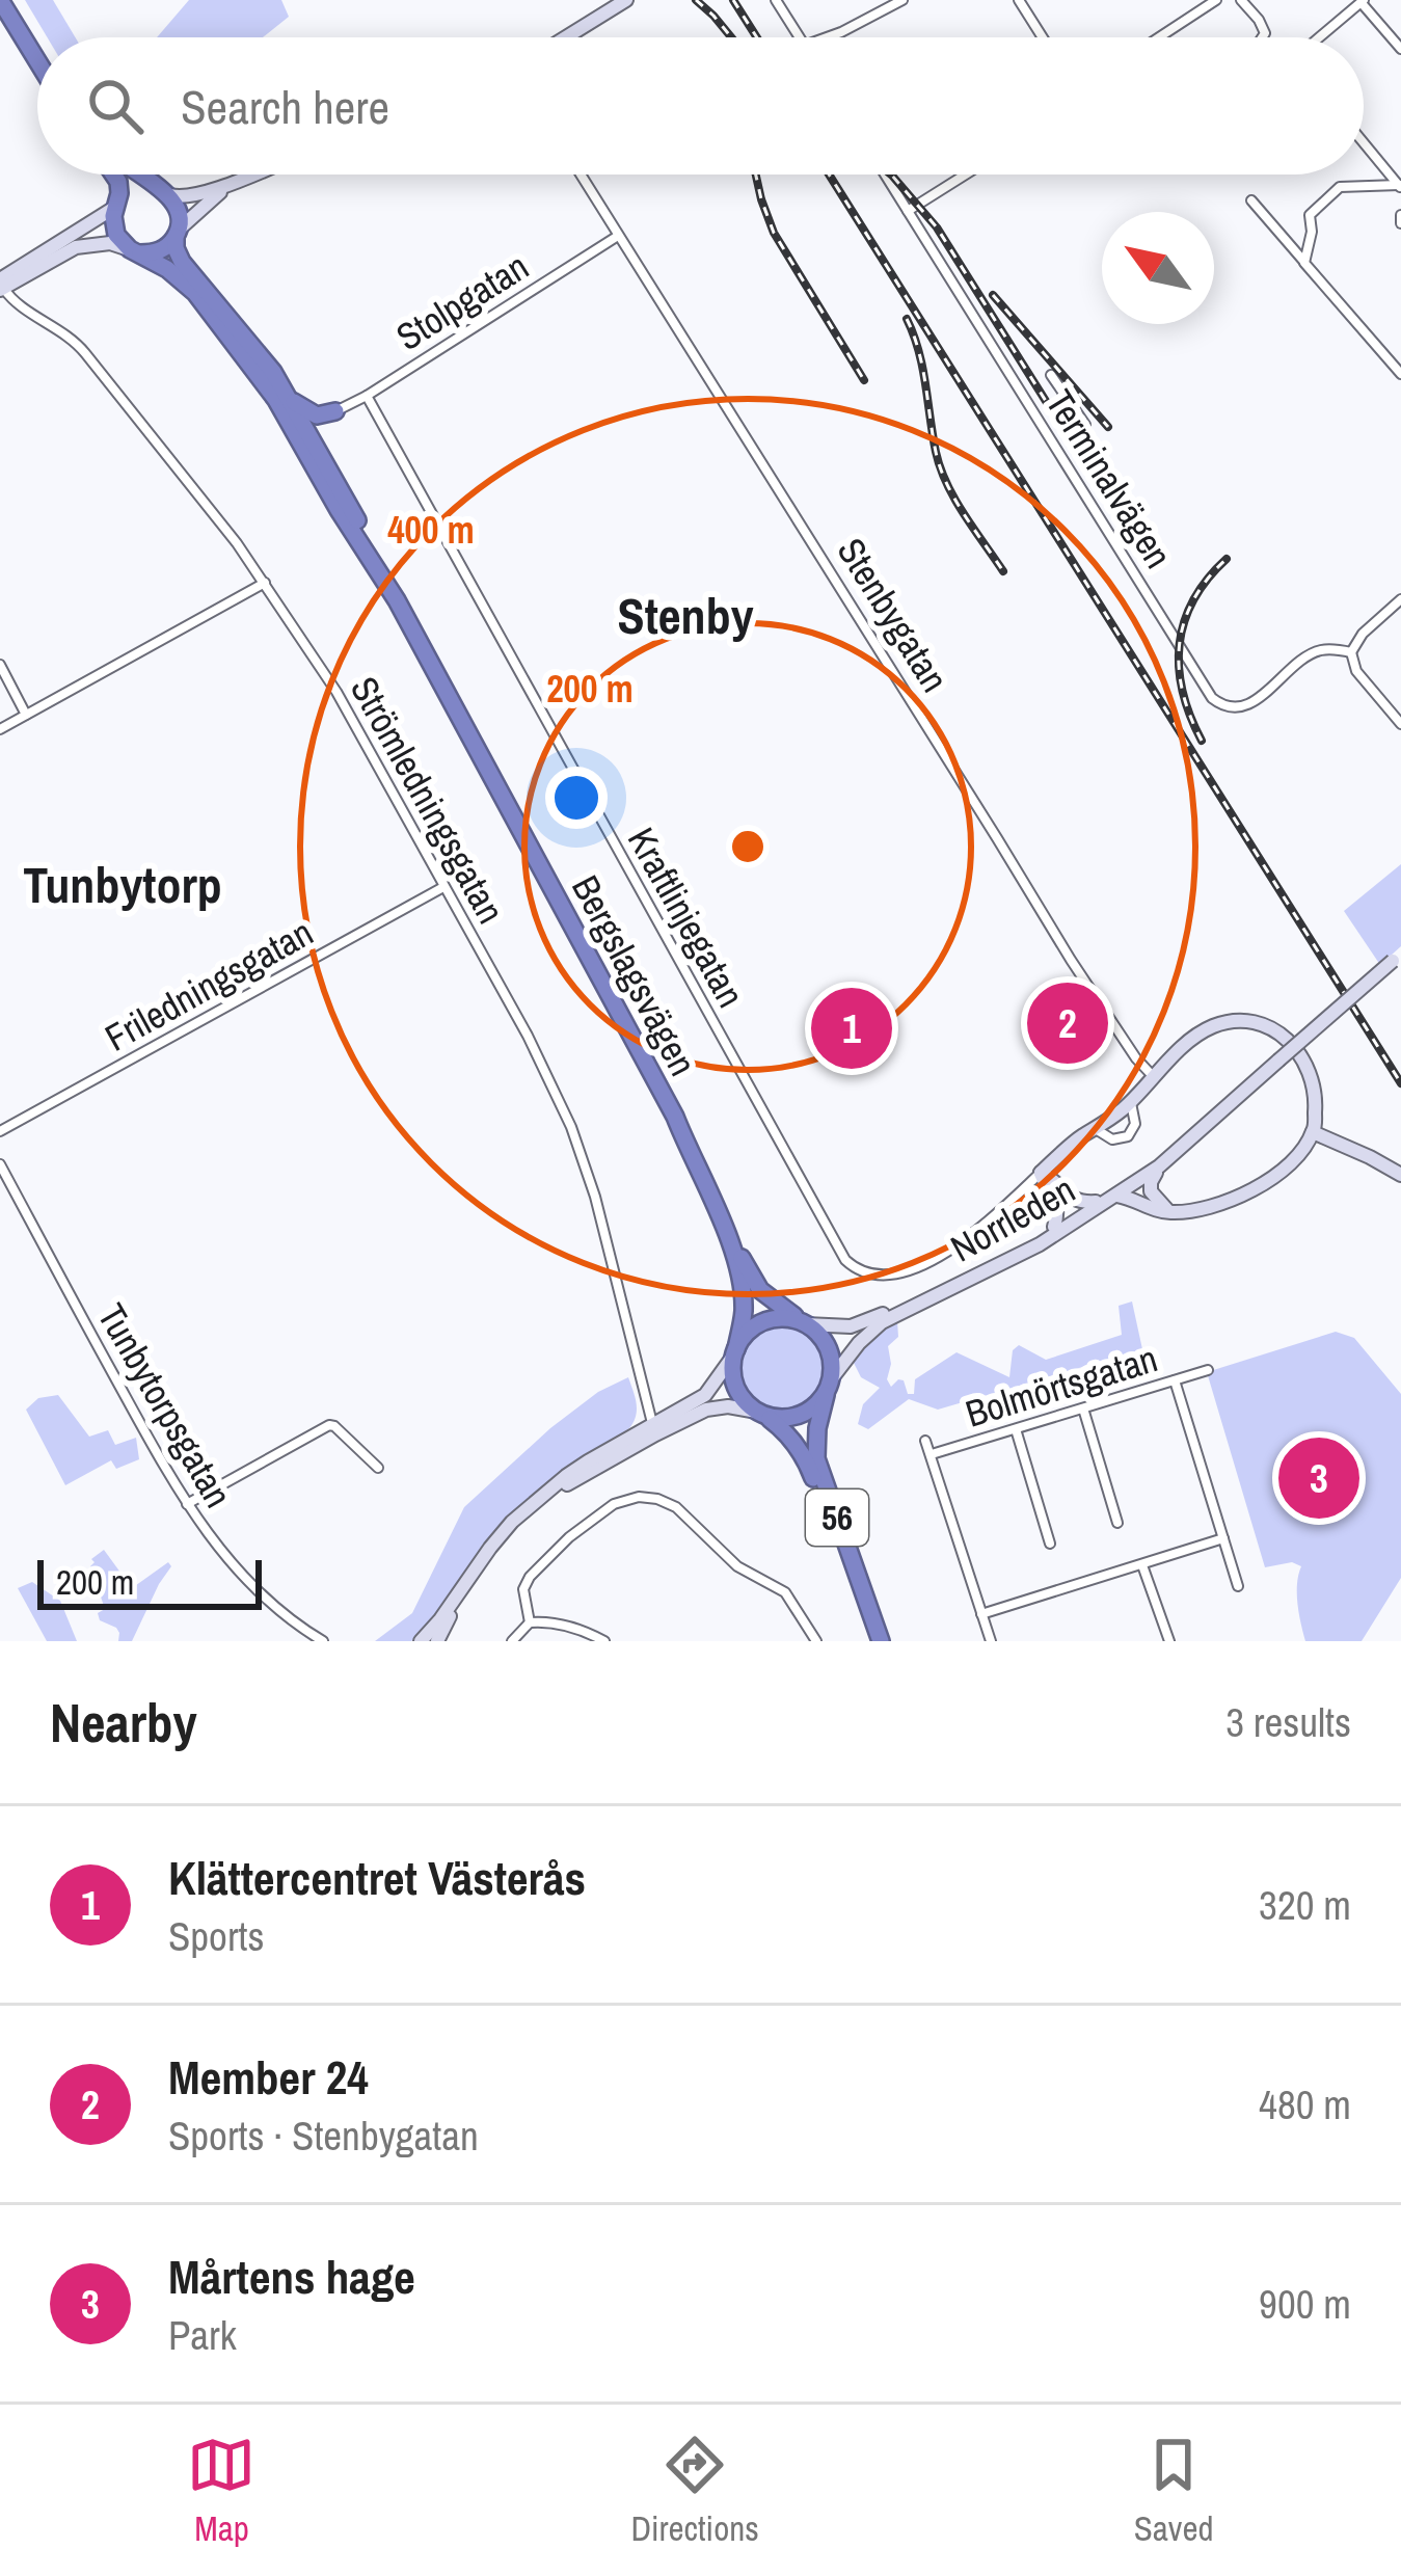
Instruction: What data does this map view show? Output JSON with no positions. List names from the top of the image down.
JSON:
{
  "streets": {
    "highway": ["Bergslagsvägen", "56"],
    "main road": ["Norrleden"],
    "street": [
      "Stolpgatan",
      "Terminalvägen",
      "Stenbygatan",
      "Strömledningsgatan",
      "Kraftlinjegatan",
      "Friledningsgatan",
      "Bolmörtsgatan",
      "Tunbytorpsgatan"
    ]
  },
  "crossings": [
    ["Stolpgatan", "Stenbygatan"],
    ["Stolpgatan", "Kraftlinjegatan"],
    ["Strömledningsgatan", "Friledningsgatan"],
    ["Bergslagsvägen", "Norrleden"],
    ["Bergslagsvägen", "56"],
    ["Norrleden", "56"]
  ],
  "districts": ["Stenby", "Tunbytorp"],
  "scale_bar": "200 m",
  "north": "top left",
  "page": {
    "search": "Search here",
    "pins": ["2", "1", "3"],
    "scale": "200 m",
    "heading": ["Nearby", "3 results"],
    "list": [
      {
        "mark": "1",
        "name": "Klättercentret Västerås",
        "note": "Sports",
        "value": "320 m"
      },
      {
        "mark": "2",
        "name": "Member 24",
        "note": "Sports · Stenbygatan",
        "value": "480 m"
      },
      {
        "mark": "3",
        "name": "Mårtens hage",
        "note": "Park",
        "value": "900 m"
      }
    ],
    "nav": ["Map", "Directions", "Saved"]
  },
  "rings": ["400 m", "200 m"]
}
